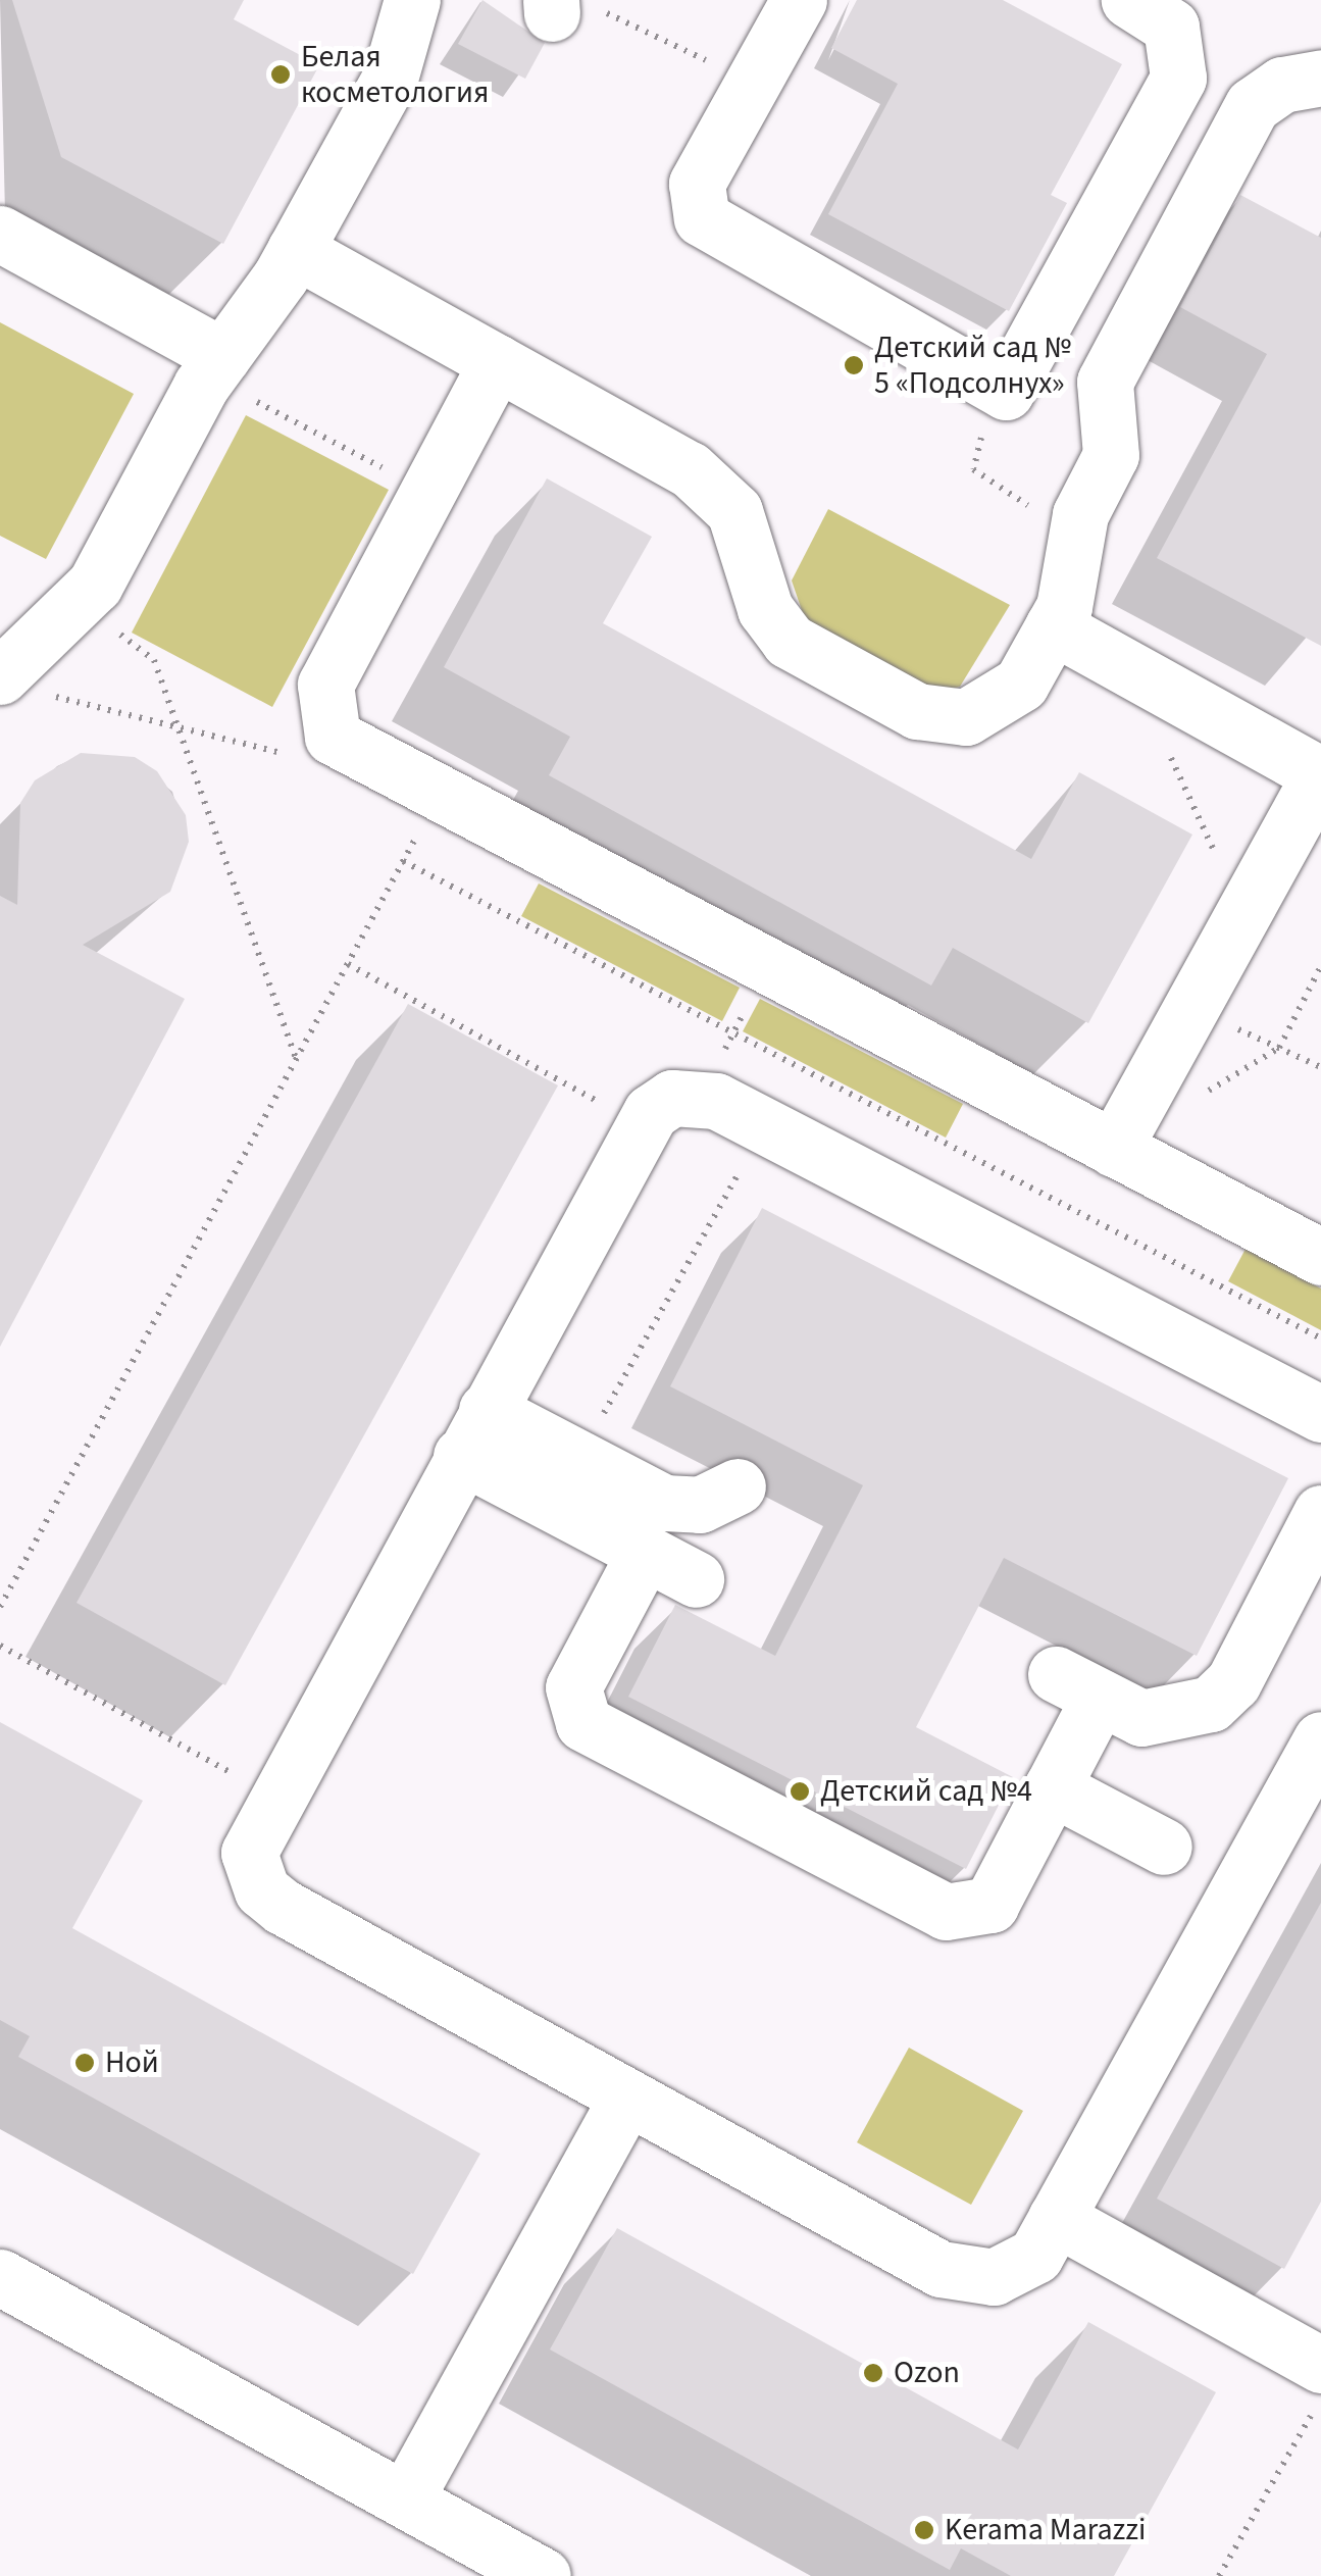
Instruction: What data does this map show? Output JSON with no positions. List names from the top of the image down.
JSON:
{
  "places": [
    "Белая косметология",
    "Детский сад № 5 «Подсолнух»",
    "Детский сад №4",
    "Ной",
    "Ozon",
    "Kerama Marazzi"
  ]
}
